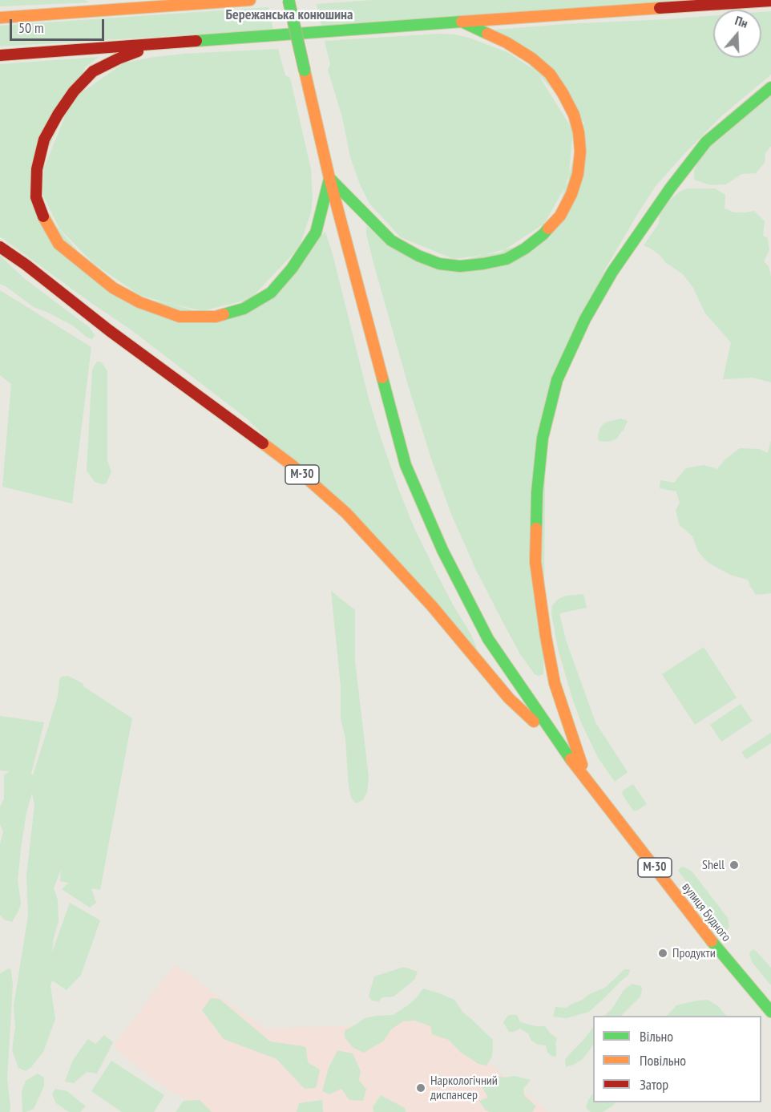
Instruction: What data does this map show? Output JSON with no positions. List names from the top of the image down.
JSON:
{
  "streets": {
    "main road": ["М-30", "вулиця Будного"]
  },
  "crossings": [
    ["М-30", "вулиця Будного"]
  ],
  "districts": ["Бережанська конюшина"],
  "places": ["Shell", "Продукти", "Наркологічний диспансер"],
  "legend": ["Вільно", "Повільно", "Затор"],
  "scale_bar": "50 m",
  "north": "top"
}
